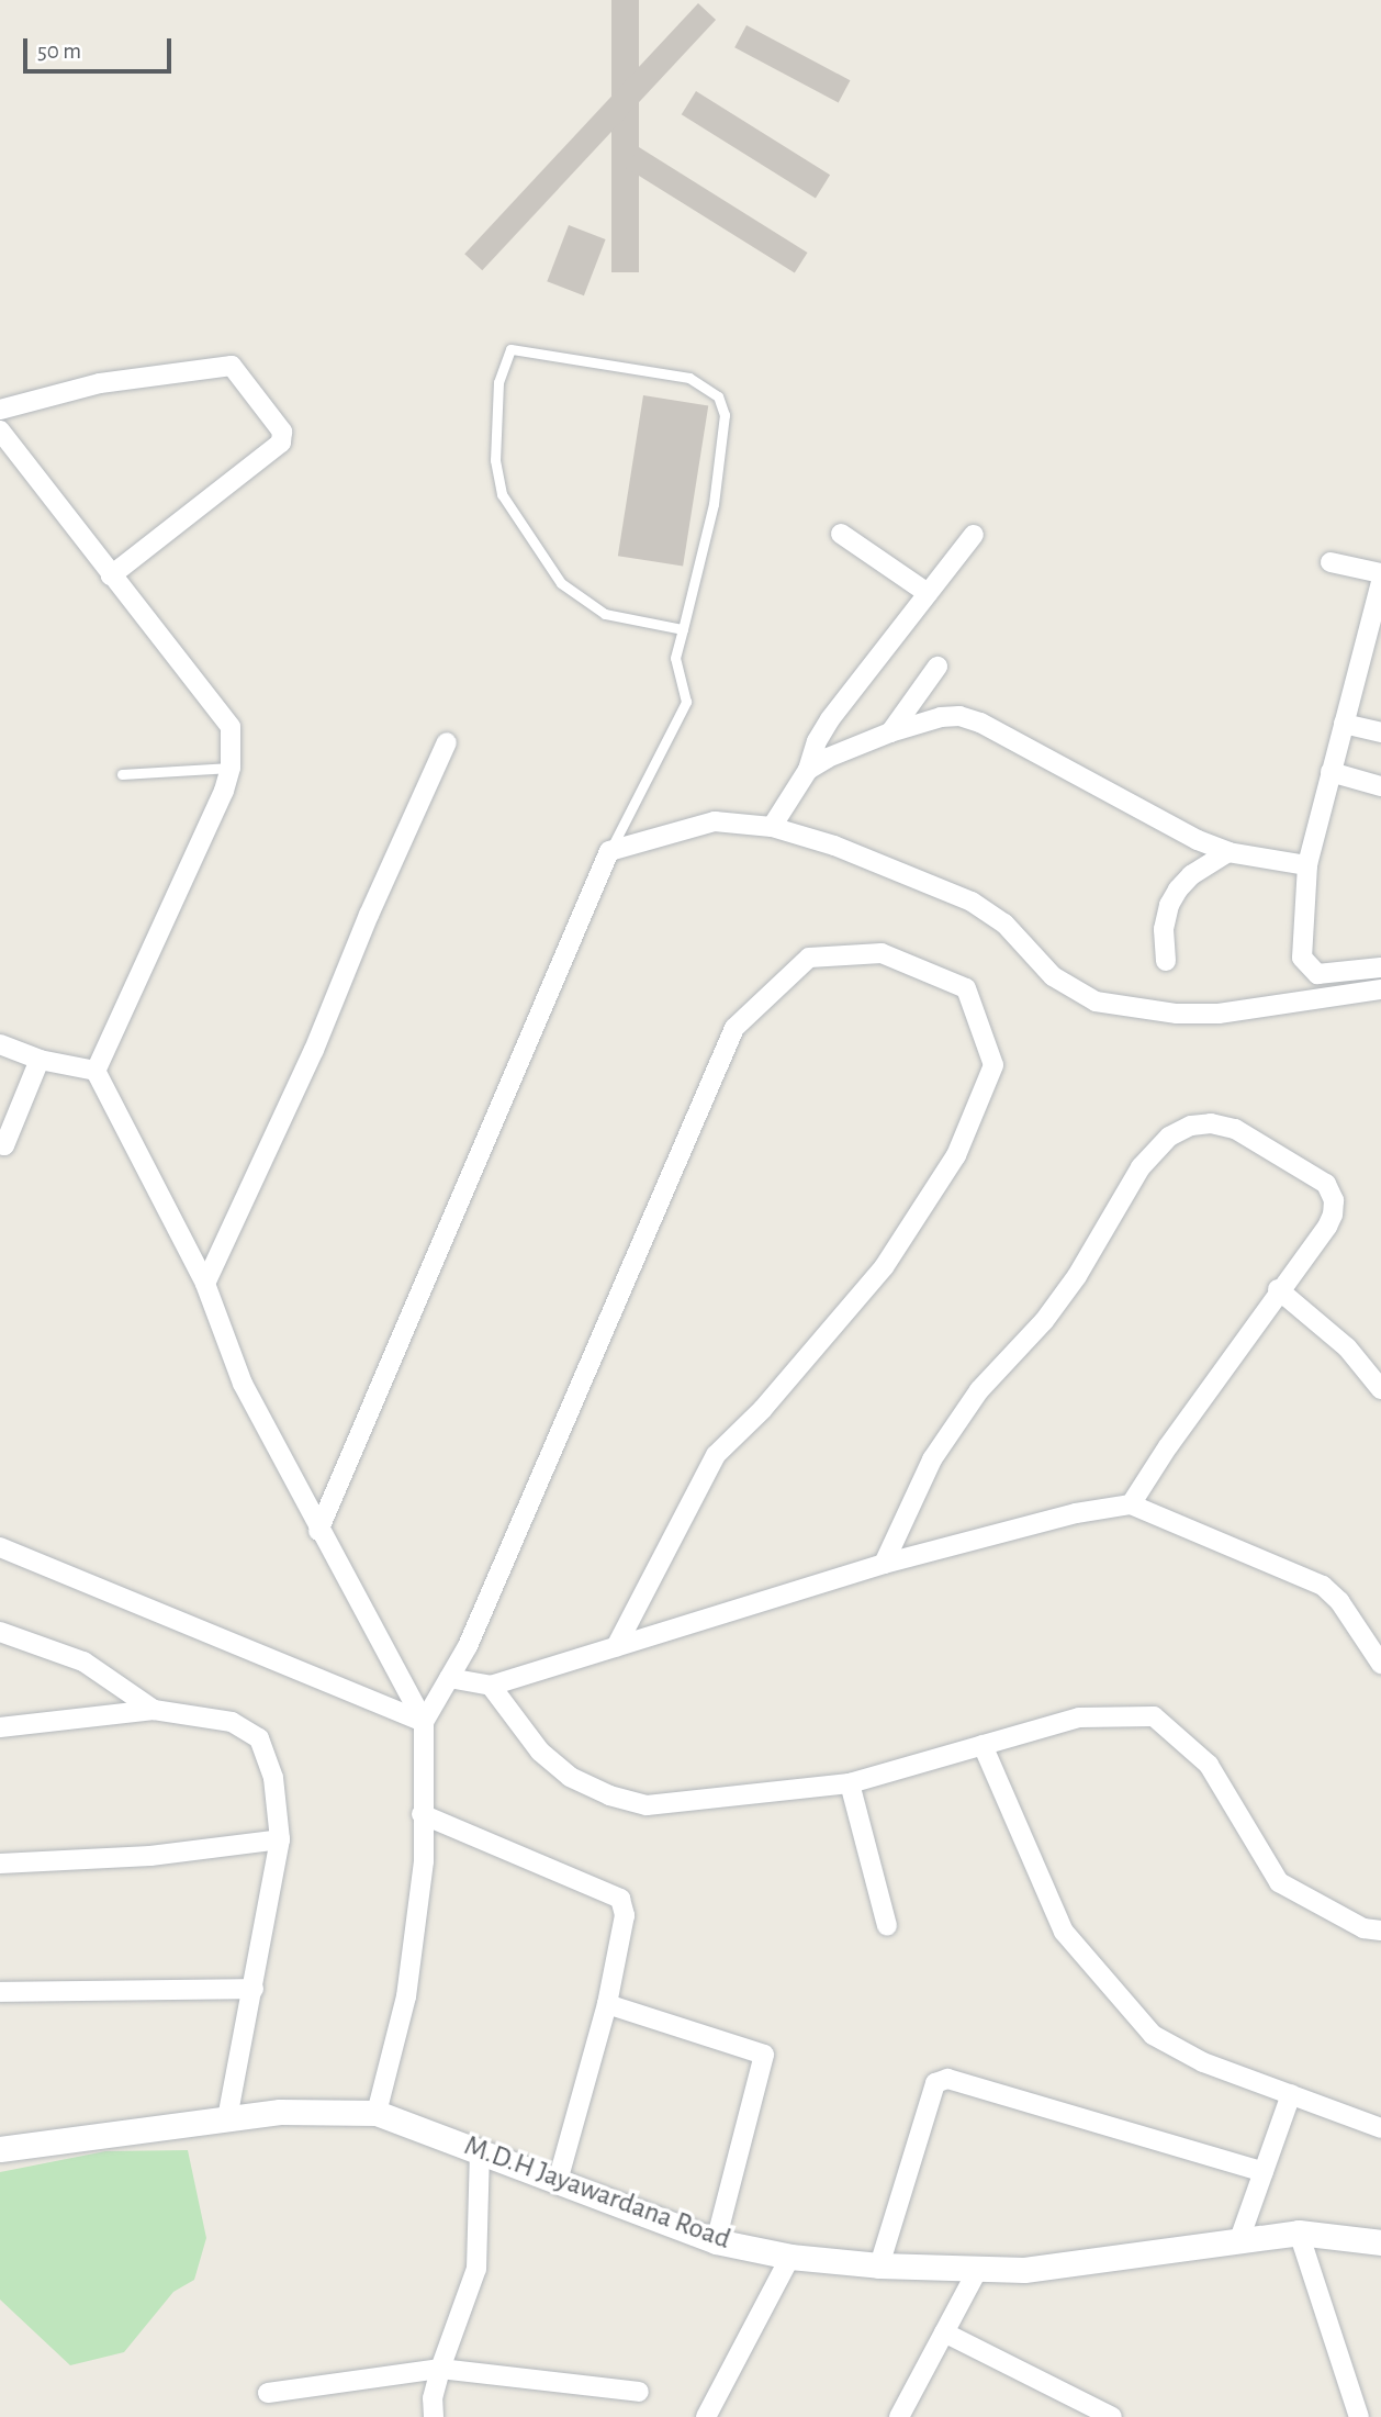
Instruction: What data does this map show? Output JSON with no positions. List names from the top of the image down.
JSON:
{
  "streets": {
    "street": ["M.D.H Jayawardana Road"]
  },
  "scale_bar": "50 m"
}
